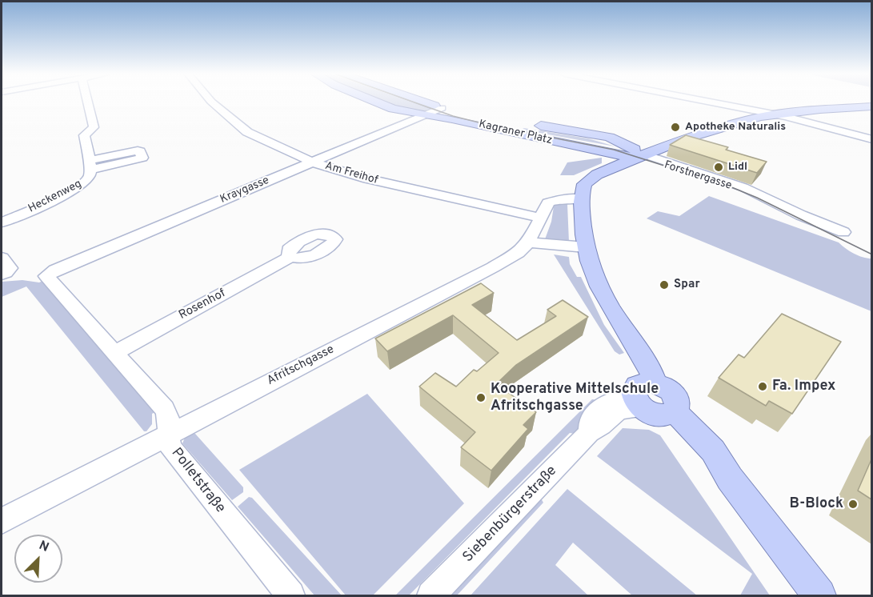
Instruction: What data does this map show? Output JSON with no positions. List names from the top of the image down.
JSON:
{
  "streets": {
    "main road": ["Kagraner Platz"],
    "street": [
      "Am Freihof",
      "Forstnergasse",
      "Kraygasse",
      "Heckenweg",
      "Rosenhof",
      "Afritschgasse",
      "Polletstraße",
      "Siebenbürgerstraße"
    ]
  },
  "crossings": [
    ["Kagraner Platz", "Forstnergasse"],
    ["Kagraner Platz", "Kraygasse"],
    ["Am Freihof", "Kraygasse"],
    ["Am Freihof", "Afritschgasse"],
    ["Kraygasse", "Polletstraße"],
    ["Rosenhof", "Polletstraße"],
    ["Afritschgasse", "Polletstraße"]
  ],
  "places": [
    "Apotheke Naturalis",
    "Lidl",
    "Spar",
    "Fa. Impex",
    "Kooperative Mittelschule Afritschgasse",
    "B-Block"
  ],
  "north": "top right"
}
